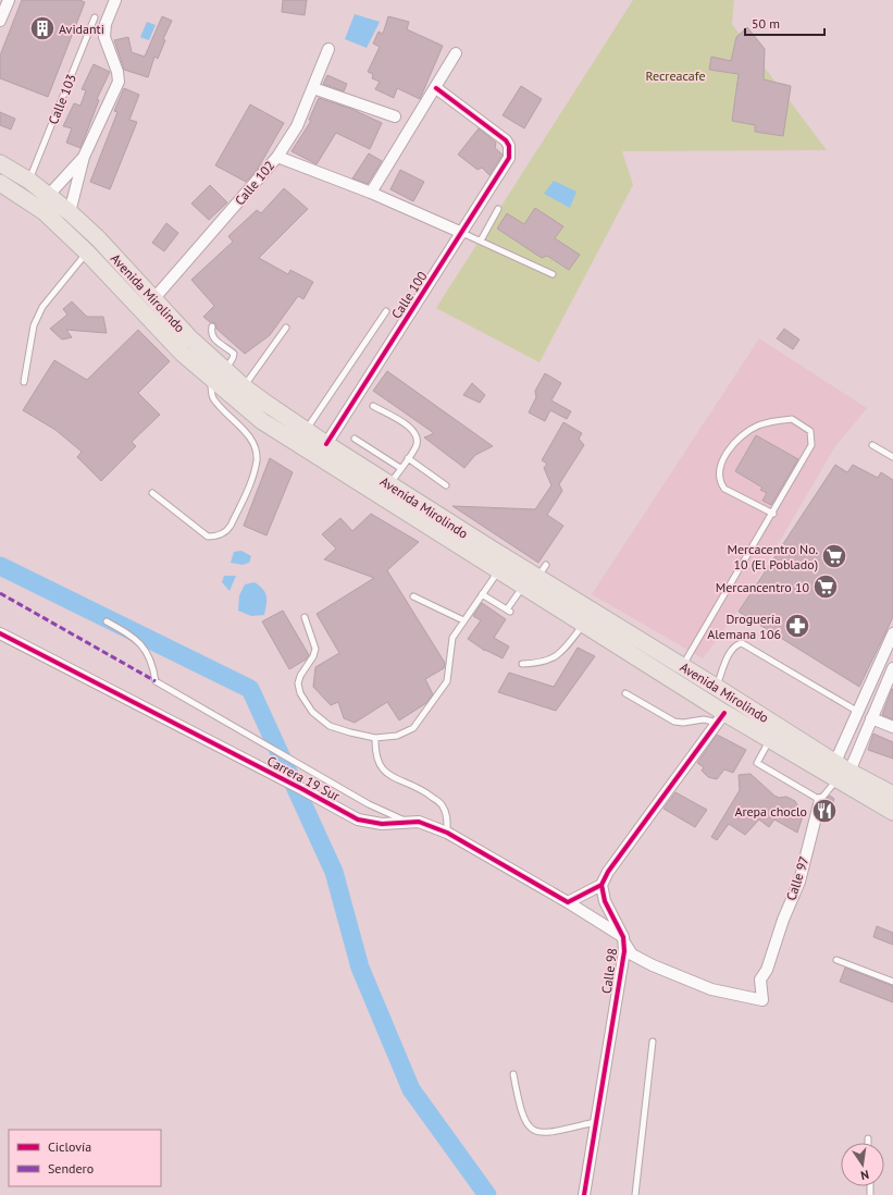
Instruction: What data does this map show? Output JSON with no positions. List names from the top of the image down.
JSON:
{
  "streets": {
    "main road": ["Avenida Mirolindo"],
    "street": [
      "Calle 102",
      "Calle 100",
      "Carrera 19 Sur",
      "Calle 97",
      "Calle 98"
    ],
    "lane": ["Calle 103"]
  },
  "crossings": [
    ["Calle 103", "Avenida Mirolindo"],
    ["Calle 102", "Avenida Mirolindo"],
    ["Avenida Mirolindo", "Calle 100"],
    ["Avenida Mirolindo", "Calle 97"],
    ["Carrera 19 Sur", "Calle 97"],
    ["Carrera 19 Sur", "Calle 98"],
    ["Calle 97", "Calle 98"]
  ],
  "parks": ["Recreacafe"],
  "places": {
    "building": ["Avidanti"],
    "supermarket": ["Mercacentro No. 10 (El Poblado)", "Mercancentro 10"],
    "pharmacy": ["Droguería Alemana 106"],
    "restaurant": ["Arepa choclo"]
  },
  "legend": ["Ciclovía", "Sendero"],
  "scale_bar": "50 m",
  "north": "bottom"
}
